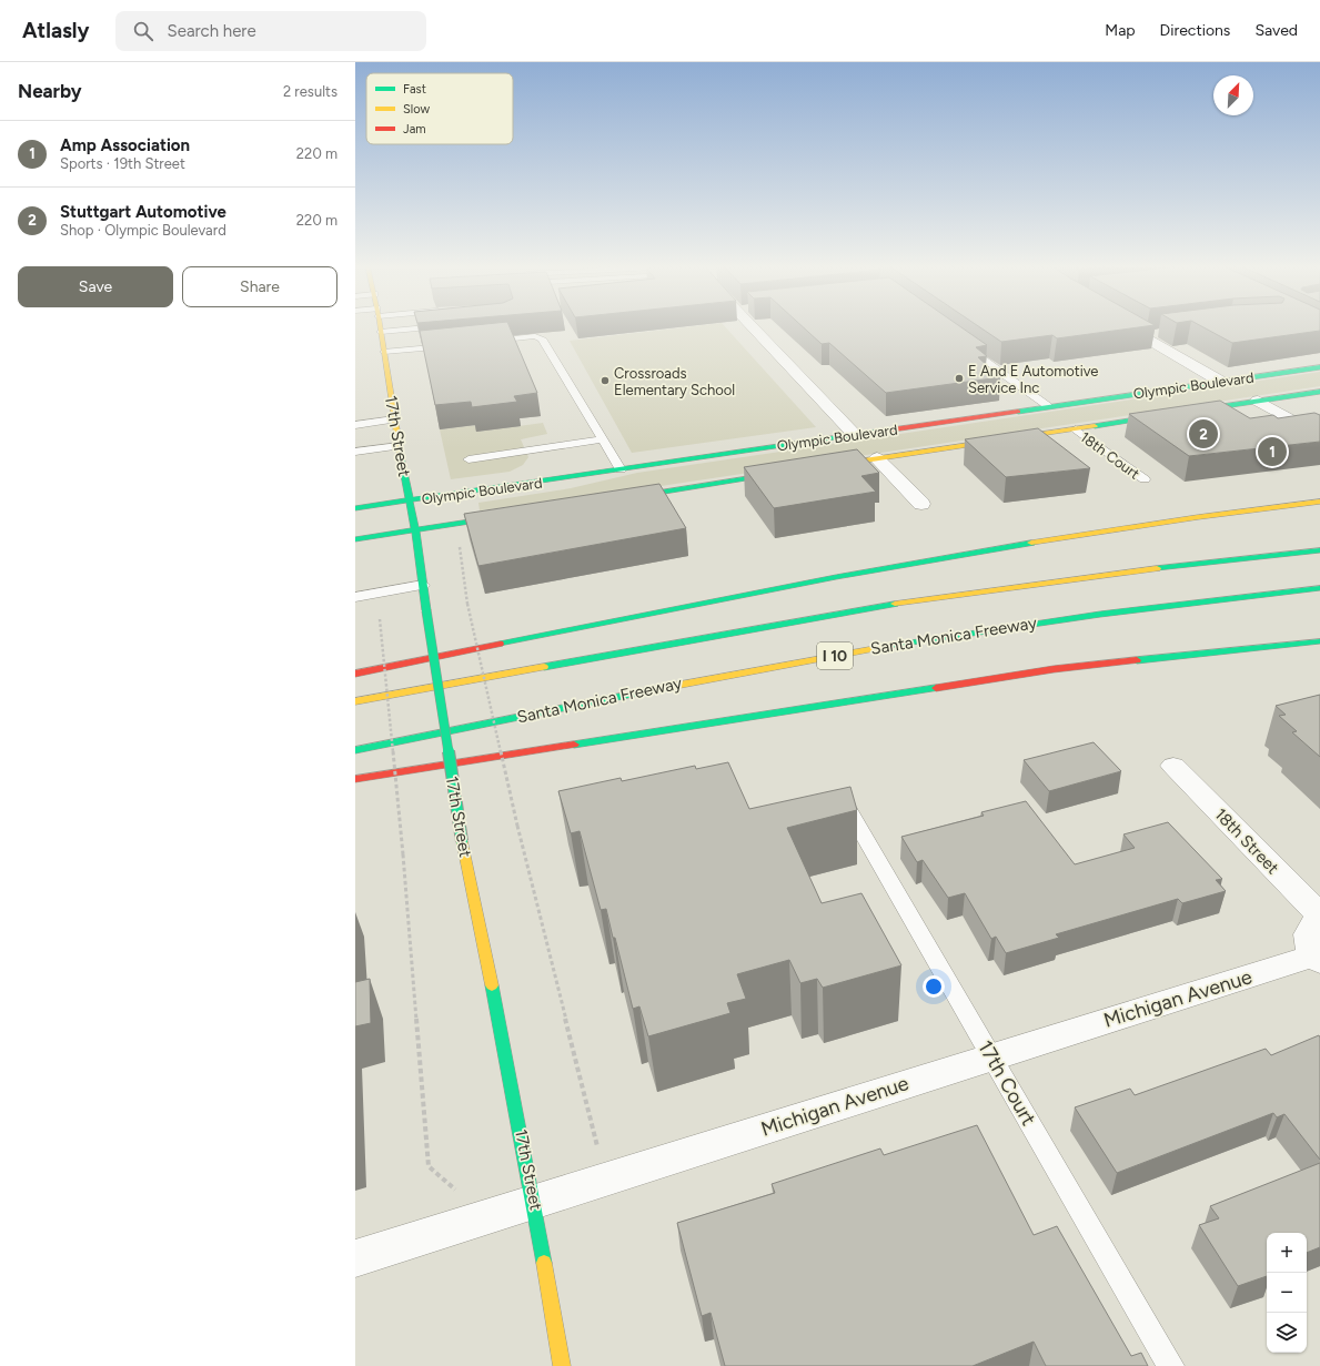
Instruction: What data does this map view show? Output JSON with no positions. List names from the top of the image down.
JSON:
{
  "streets": {
    "main road": [
      "Olympic Boulevard",
      "17th Street",
      "Santa Monica Freeway",
      "I 10"
    ],
    "street": ["18th Street", "Michigan Avenue"],
    "lane": ["18th Court", "17th Court"]
  },
  "crossings": [
    ["Olympic Boulevard", "17th Street"],
    ["Olympic Boulevard", "18th Court"],
    ["17th Street", "Michigan Avenue"],
    ["Michigan Avenue", "17th Court"]
  ],
  "places": ["E And E Automotive Service Inc", "Crossroads Elementary School"],
  "legend": ["Fast", "Slow", "Jam"],
  "north": "top right",
  "page": {
    "header": "Atlasly",
    "search": "Search here",
    "nav": ["Map", "Directions", "Saved"],
    "heading": ["Nearby", "2 results"],
    "list": [
      {
        "mark": "1",
        "name": "Amp Association",
        "note": "Sports · 19th Street",
        "value": "220 m"
      },
      {
        "mark": "2",
        "name": "Stuttgart Automotive",
        "note": "Shop · Olympic Boulevard",
        "value": "220 m"
      }
    ],
    "buttons": ["Save", "Share"],
    "pins": ["2", "1"],
    "map_buttons": ["+", "−"]
  }
}
